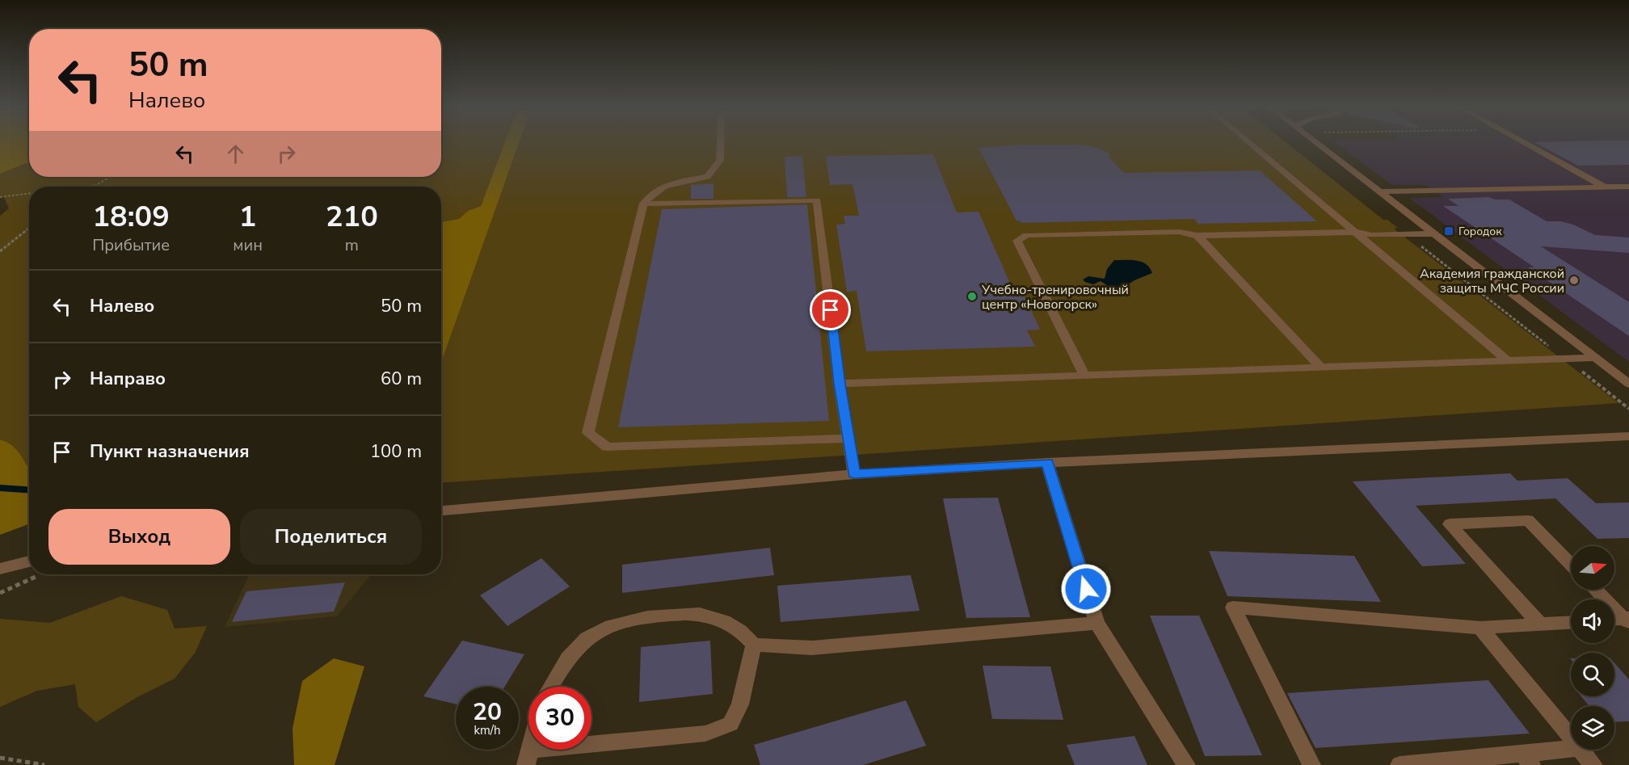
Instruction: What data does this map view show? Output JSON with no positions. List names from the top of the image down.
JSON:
{
  "places": {
    "transit": ["Городок"],
    "other": ["Академия гражданской защиты МЧС России", "Учебно-тренировочный центр «Новогорск»"]
  },
  "north": "right",
  "page": {
    "turn": ["50 m", "Налево"],
    "eta": [
      "18:09",
      "Прибытие",
      "1",
      "мин",
      "210",
      "m"
    ],
    "list": [
      {
        "name": "Налево",
        "value": "50 m"
      },
      {
        "name": "Направо",
        "value": "60 m"
      },
      {
        "name": "Пункт назначения",
        "value": "100 m"
      }
    ],
    "buttons": ["Выход", "Поделиться"],
    "speed": "20 km/h",
    "limit": "30"
  }
}
